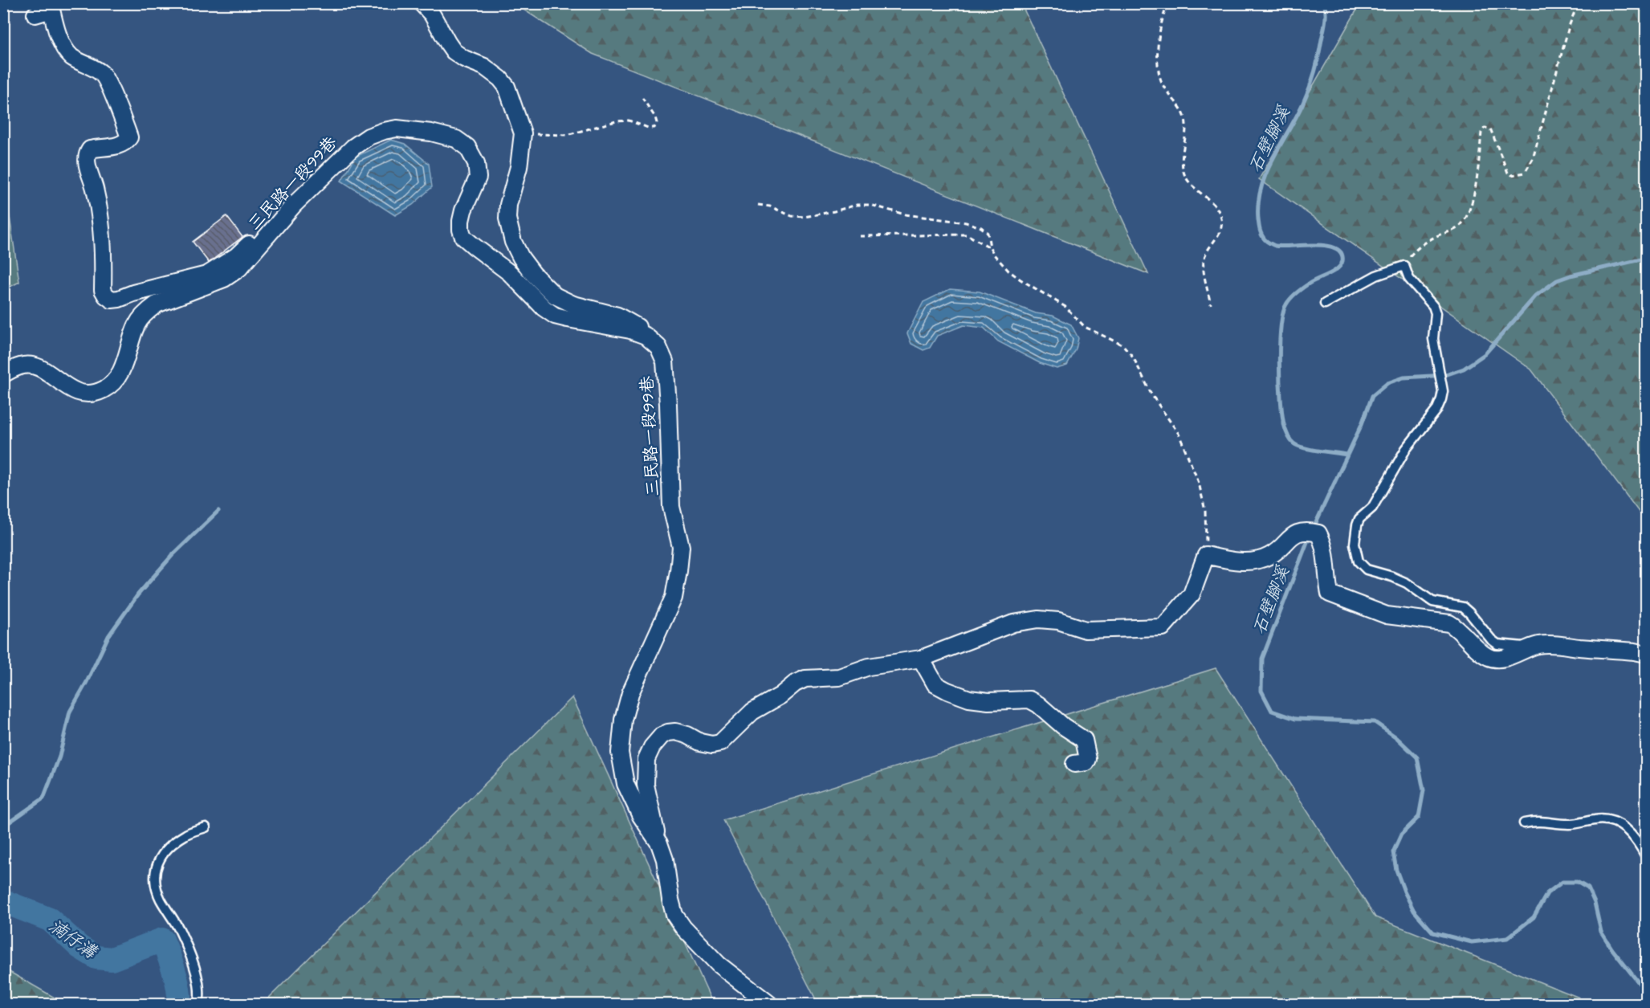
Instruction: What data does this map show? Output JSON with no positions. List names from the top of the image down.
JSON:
{
  "streets": {
    "street": ["三民路一段99巷"]
  },
  "water": ["石壁腳溪", "湳仔溝"]
}
